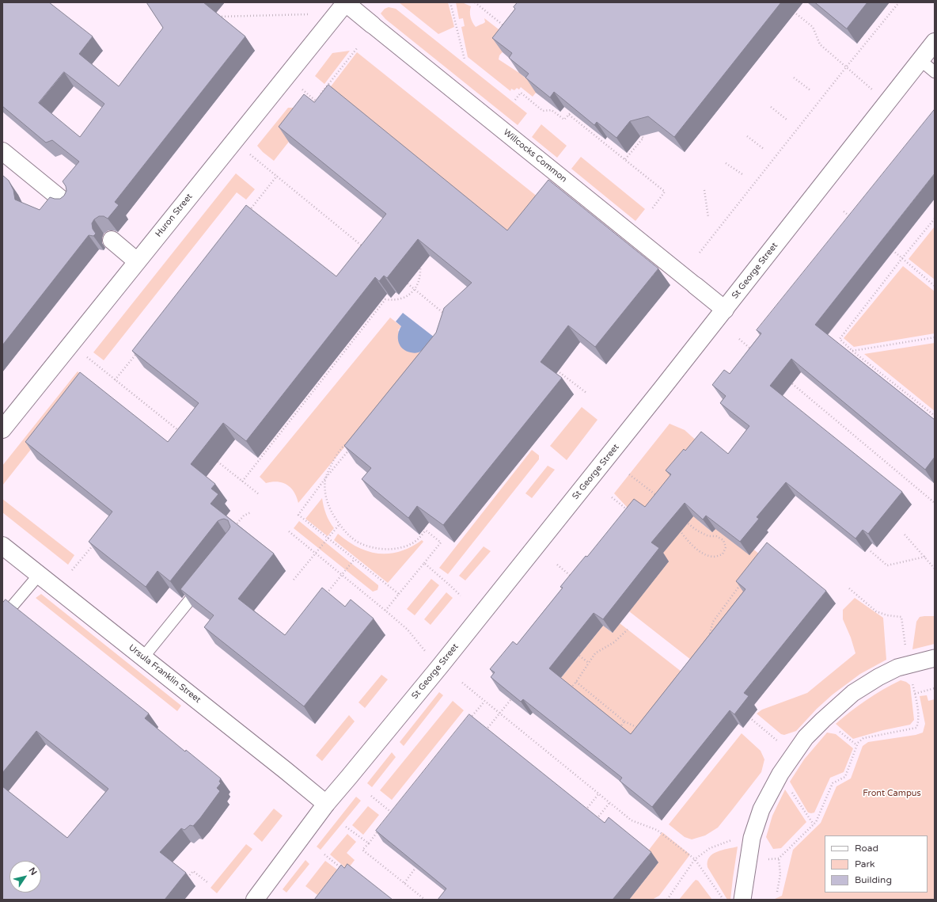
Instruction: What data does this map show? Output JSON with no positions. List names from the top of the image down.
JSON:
{
  "streets": {
    "street": [
      "Willcocks Common",
      "Huron Street",
      "St George Street",
      "Ursula Franklin Street"
    ]
  },
  "crossings": [
    ["Willcocks Common", "Huron Street"],
    ["Willcocks Common", "St George Street"],
    ["St George Street", "Ursula Franklin Street"]
  ],
  "parks": ["Front Campus"],
  "legend": ["Road", "Park", "Building"],
  "north": "top right"
}
